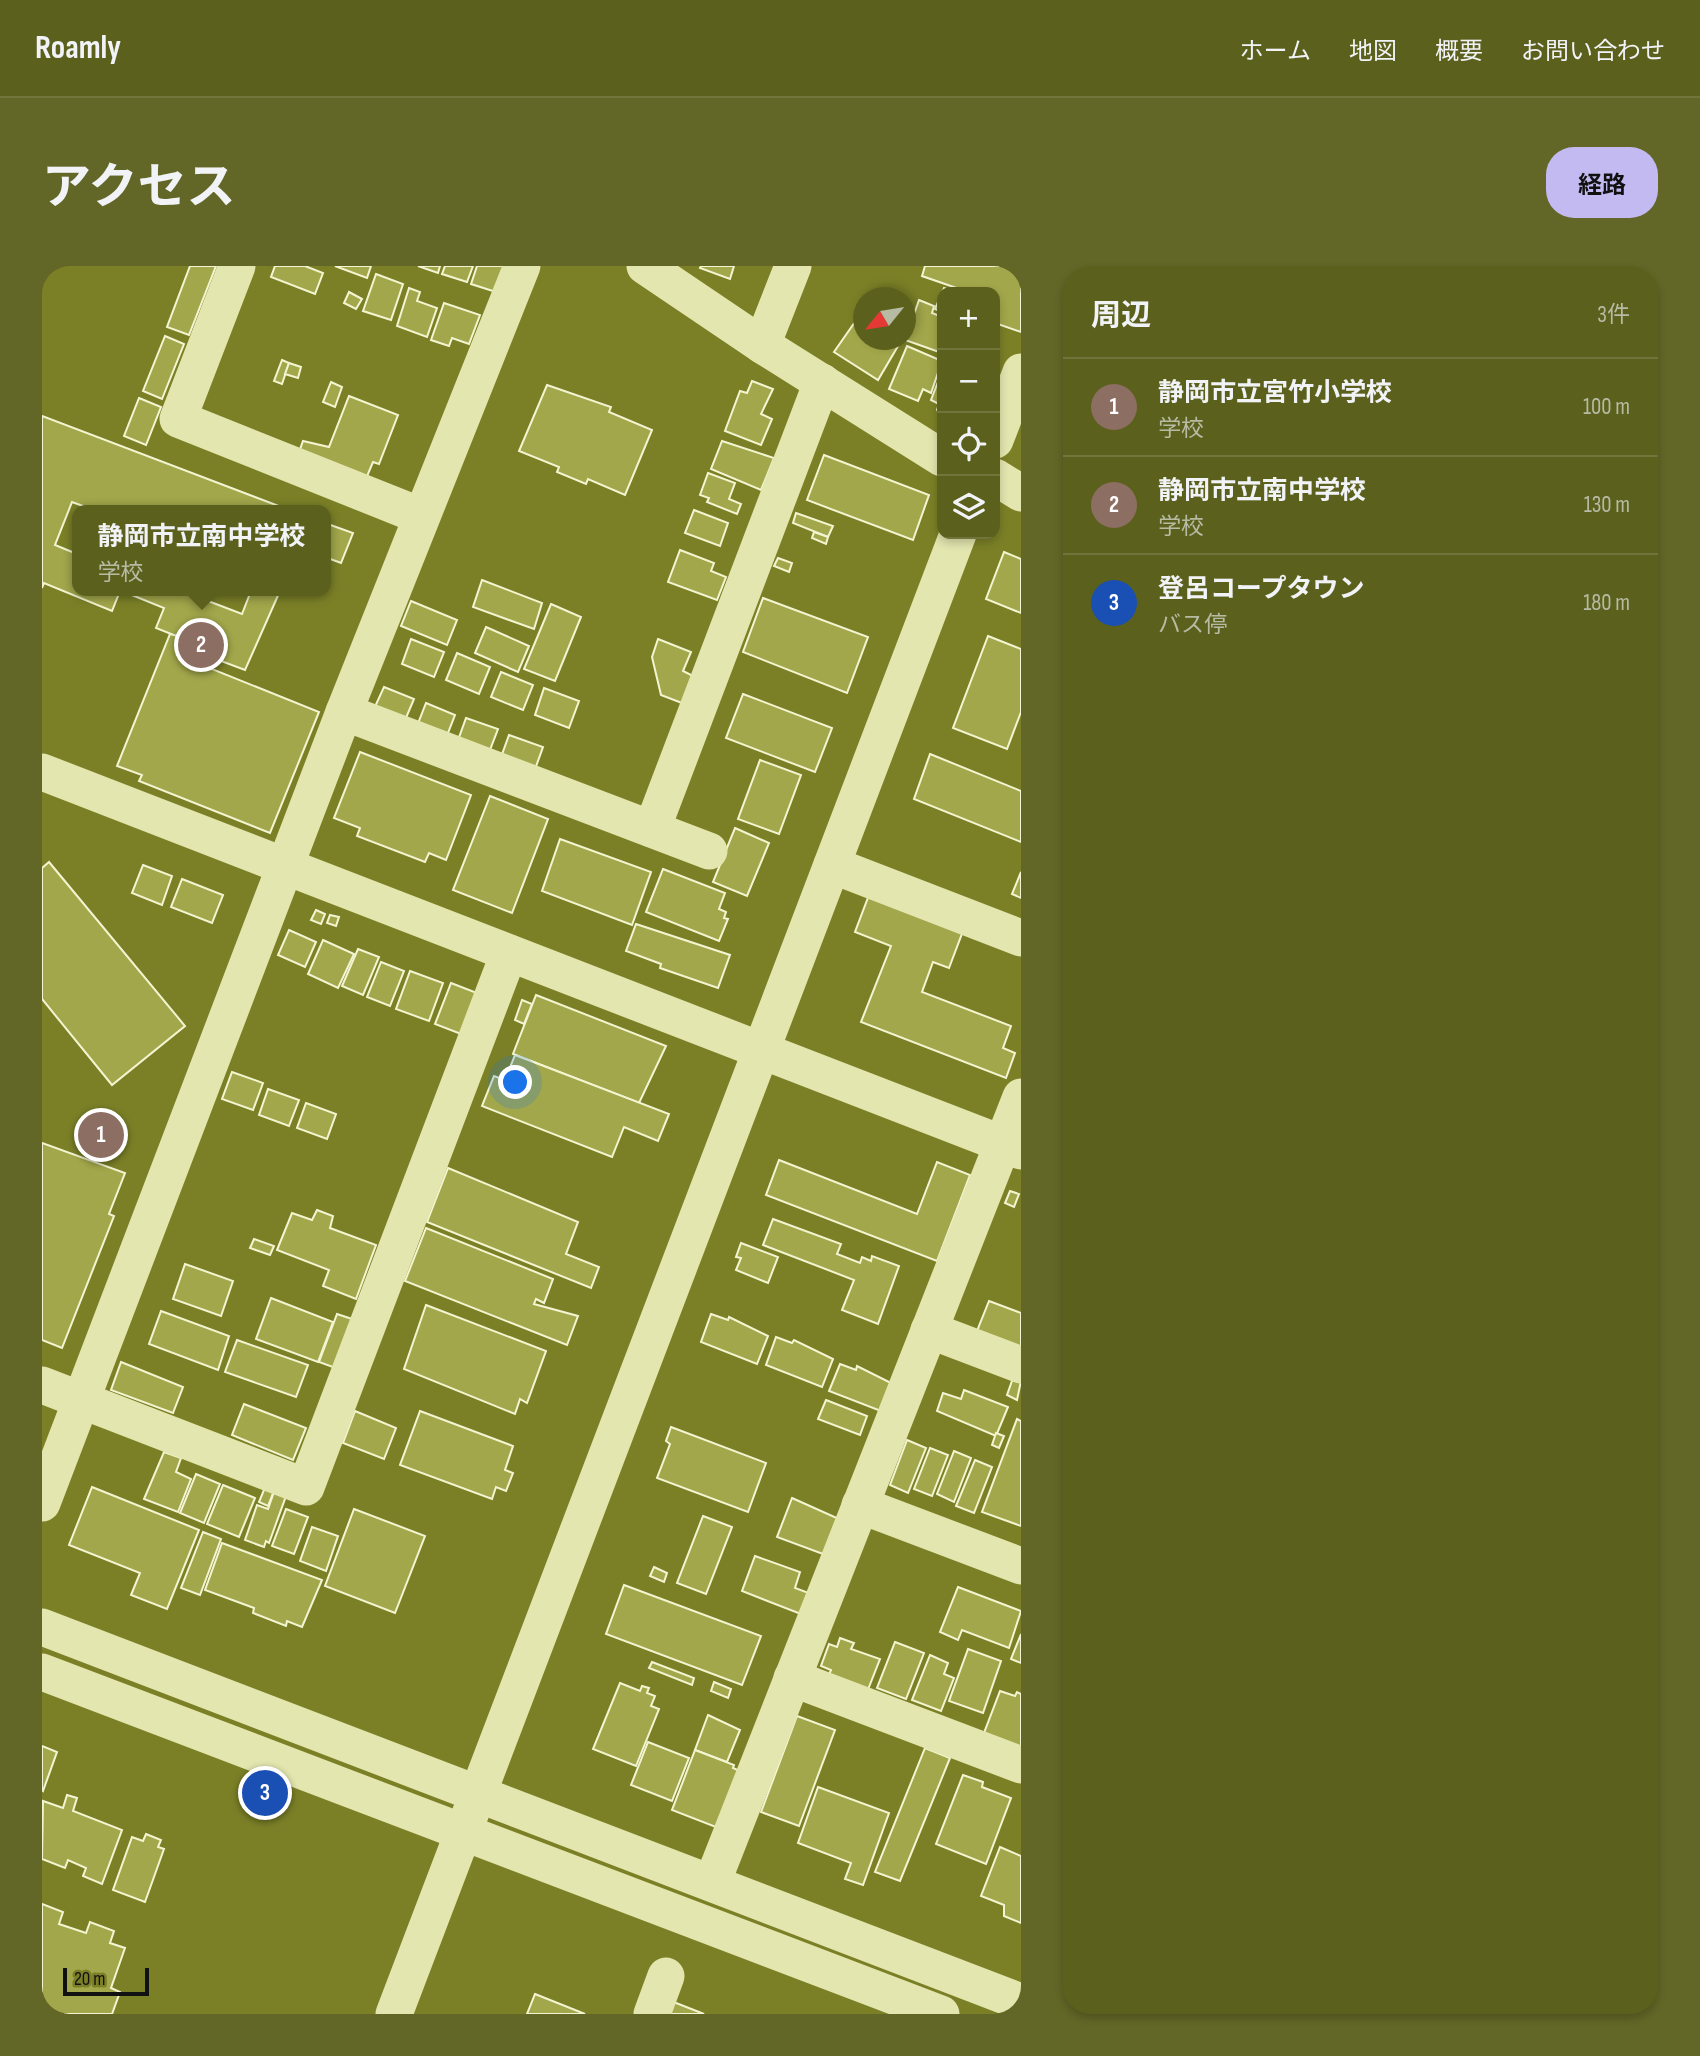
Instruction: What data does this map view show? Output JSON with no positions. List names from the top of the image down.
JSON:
{
  "scale_bar": "20 m",
  "north": "bottom left",
  "page": {
    "header": "Roamly",
    "nav": [
      "ホーム",
      "地図",
      "概要",
      "お問い合わせ"
    ],
    "title": "アクセス",
    "buttons": "経路",
    "heading": ["周辺", "3件"],
    "map_buttons": ["+", "−"],
    "list": [
      {
        "mark": "1",
        "name": "静岡市立宮竹小学校",
        "note": "学校",
        "value": "100 m"
      },
      {
        "mark": "2",
        "name": "静岡市立南中学校",
        "note": "学校",
        "value": "130 m"
      },
      {
        "mark": "3",
        "name": "登呂コープタウン",
        "note": "バス停",
        "value": "180 m"
      }
    ],
    "popup": ["静岡市立南中学校", "学校"],
    "pins": ["2", "1", "3"],
    "scale": "20 m"
  }
}
